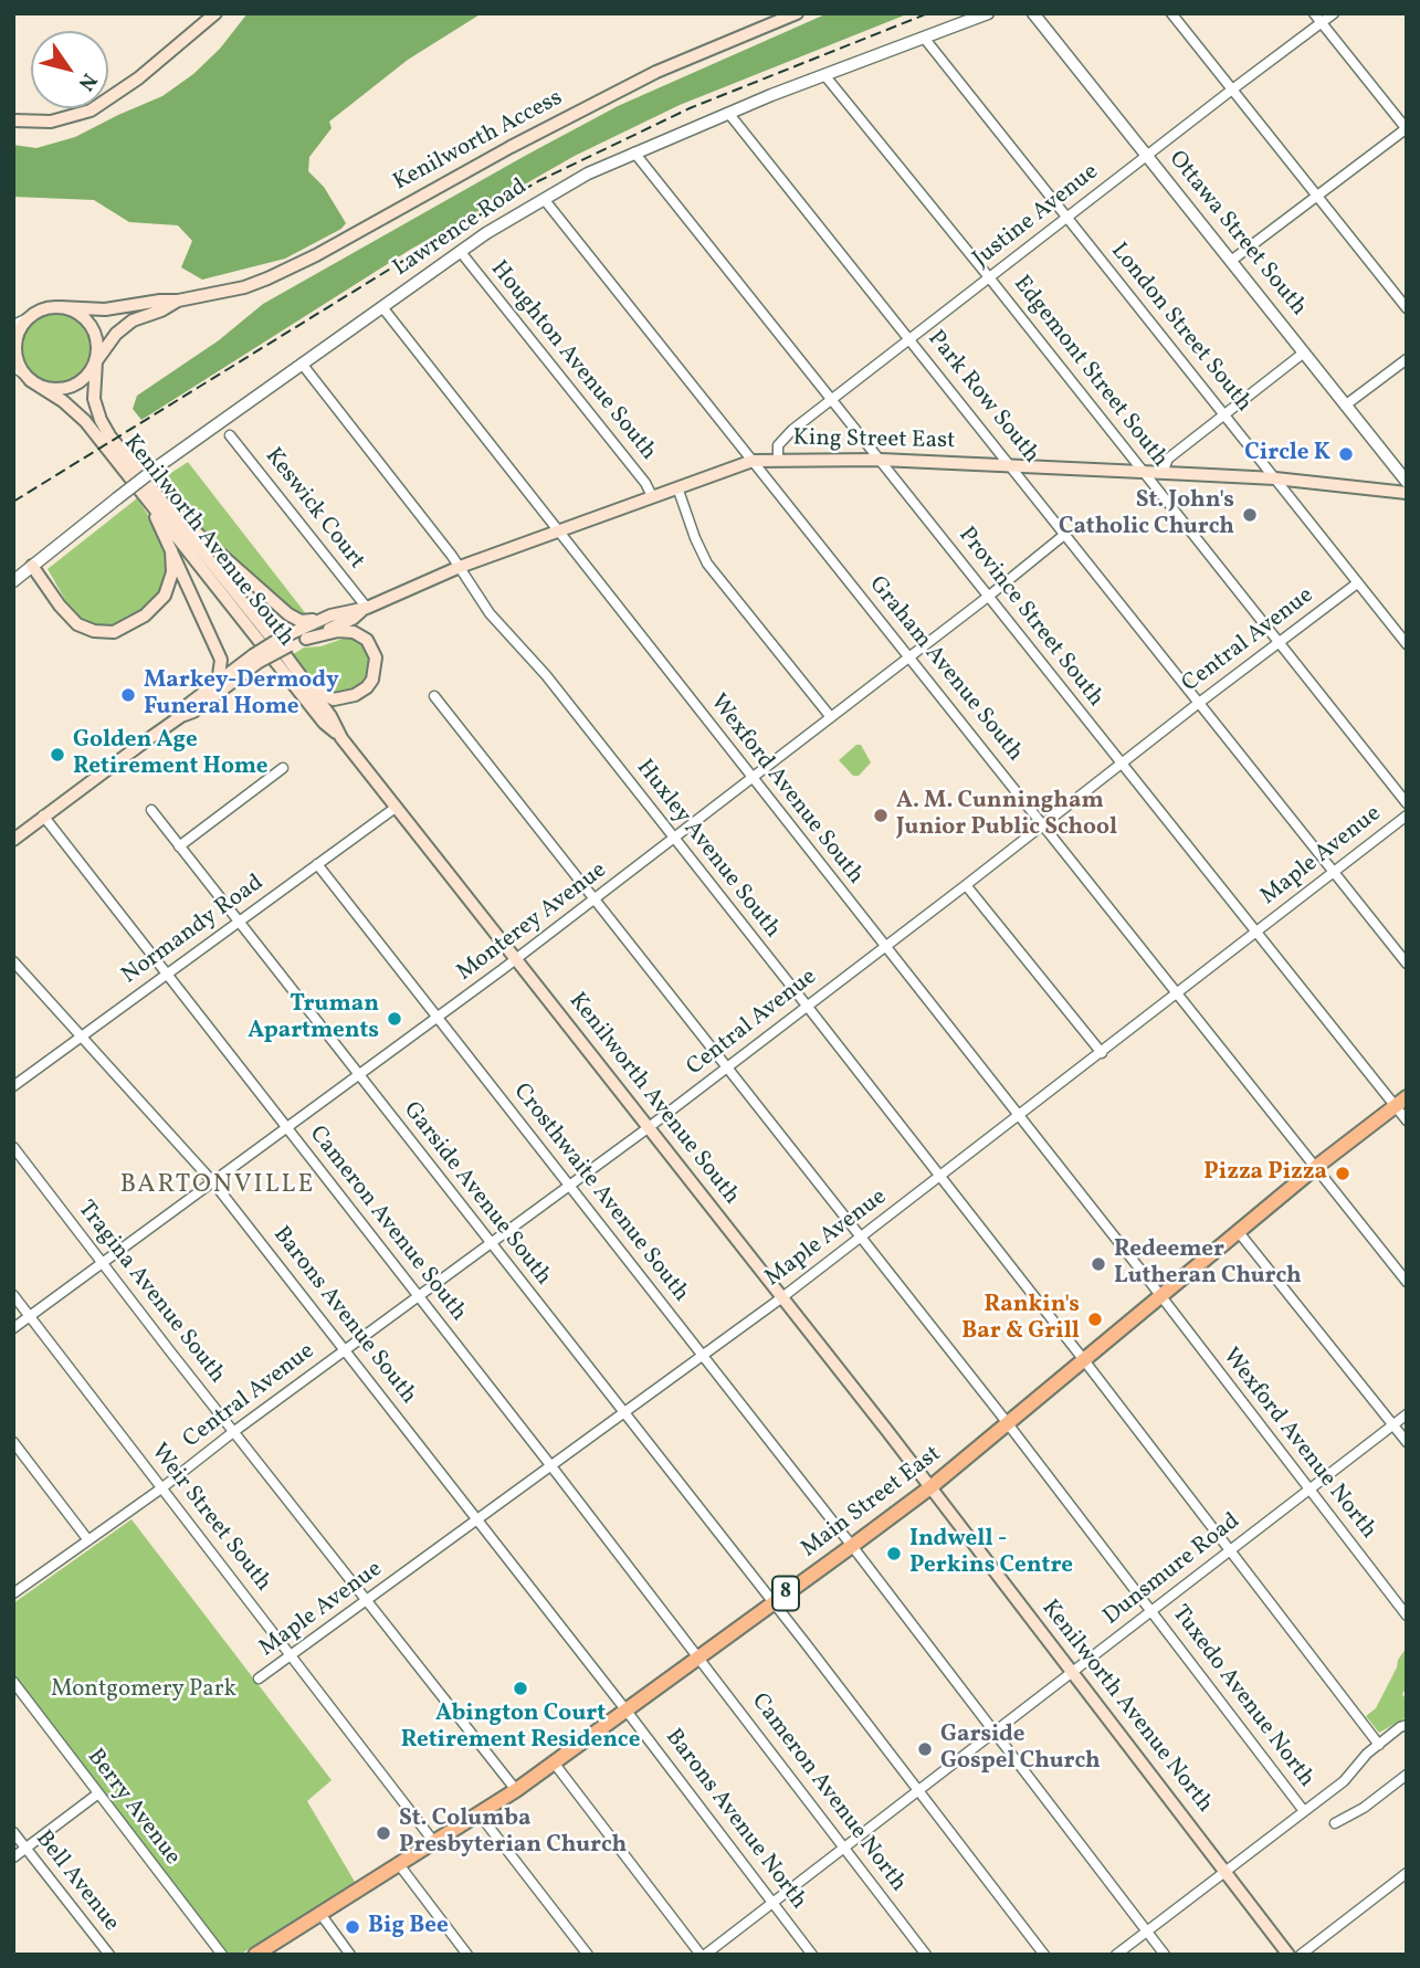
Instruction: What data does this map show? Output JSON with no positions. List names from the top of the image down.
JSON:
{
  "streets": {
    "main road": [
      "Kenilworth Access",
      "King Street East",
      "Kenilworth Avenue South",
      "Main Street East",
      "8",
      "Kenilworth Avenue North"
    ],
    "street": [
      "Justine Avenue",
      "Lawrence Road",
      "Ottawa Street South",
      "London Street South",
      "Houghton Avenue South",
      "Edgemont Street South",
      "Park Row South",
      "Keswick Court",
      "Province Street South",
      "Central Avenue",
      "Graham Avenue South",
      "Wexford Avenue South",
      "Huxley Avenue South",
      "Maple Avenue",
      "Monterey Avenue",
      "Normandy Road",
      "Crosthwaite Avenue South",
      "Garside Avenue South",
      "Cameron Avenue South",
      "Tragina Avenue South",
      "Barons Avenue South",
      "Wexford Avenue North",
      "Weir Street South",
      "Dunsmure Road",
      "Tuxedo Avenue North",
      "Cameron Avenue North",
      "Berry Avenue",
      "Barons Avenue North",
      "Bell Avenue"
    ]
  },
  "crossings": [
    ["Kenilworth Access", "Kenilworth Avenue South"],
    ["Justine Avenue", "Ottawa Street South"],
    ["Justine Avenue", "London Street South"],
    ["Justine Avenue", "Edgemont Street South"],
    ["Justine Avenue", "Park Row South"],
    ["Justine Avenue", "King Street East"],
    ["Justine Avenue", "Province Street South"],
    ["Lawrence Road", "London Street South"],
    ["Lawrence Road", "Houghton Avenue South"],
    ["Lawrence Road", "Edgemont Street South"],
    ["Lawrence Road", "Park Row South"],
    ["Lawrence Road", "Province Street South"],
    ["Lawrence Road", "Graham Avenue South"],
    ["Lawrence Road", "Wexford Avenue South"],
    ["Lawrence Road", "Huxley Avenue South"],
    ["London Street South", "King Street East"],
    ["London Street South", "Central Avenue"],
    ["Houghton Avenue South", "King Street East"],
    ["Edgemont Street South", "King Street East"],
    ["Edgemont Street South", "Central Avenue"],
    ["Park Row South", "King Street East"],
    ["Park Row South", "Central Avenue"],
    ["Park Row South", "Maple Avenue"],
    ["Park Row South", "Monterey Avenue"],
    ["King Street East", "Keswick Court"],
    ["King Street East", "Province Street South"],
    ["King Street East", "Graham Avenue South"],
    ["King Street East", "Wexford Avenue South"],
    ["King Street East", "Huxley Avenue South"],
    ["King Street East", "Cameron Avenue South"],
    ["Kenilworth Avenue South", "Central Avenue"],
    ["Kenilworth Avenue South", "Maple Avenue"],
    ["Kenilworth Avenue South", "Monterey Avenue"],
    ["Kenilworth Avenue South", "Normandy Road"],
    ["Kenilworth Avenue South", "Main Street East"],
    ["Kenilworth Avenue South", "Kenilworth Avenue North"],
    ["Province Street South", "Central Avenue"],
    ["Province Street South", "Maple Avenue"],
    ["Province Street South", "Monterey Avenue"],
    ["Province Street South", "Main Street East"],
    ["Central Avenue", "Graham Avenue South"],
    ["Central Avenue", "Wexford Avenue South"],
    ["Central Avenue", "Huxley Avenue South"],
    ["Central Avenue", "Crosthwaite Avenue South"],
    ["Central Avenue", "Garside Avenue South"],
    ["Central Avenue", "Cameron Avenue South"],
    ["Central Avenue", "Tragina Avenue South"],
    ["Central Avenue", "Barons Avenue South"],
    ["Central Avenue", "Weir Street South"],
    ["Central Avenue", "Tuxedo Avenue North"],
    ["Graham Avenue South", "Maple Avenue"],
    ["Graham Avenue South", "Monterey Avenue"],
    ["Graham Avenue South", "Main Street East"],
    ["Wexford Avenue South", "Maple Avenue"],
    ["Wexford Avenue South", "Monterey Avenue"],
    ["Wexford Avenue South", "Wexford Avenue North"],
    ["Wexford Avenue South", "Main Street East"],
    ["Huxley Avenue South", "Maple Avenue"],
    ["Huxley Avenue South", "Monterey Avenue"],
    ["Huxley Avenue South", "Main Street East"],
    ["Huxley Avenue South", "Dunsmure Road"],
    ["Maple Avenue", "Crosthwaite Avenue South"],
    ["Maple Avenue", "Garside Avenue South"],
    ["Maple Avenue", "Cameron Avenue South"],
    ["Maple Avenue", "Tragina Avenue South"],
    ["Maple Avenue", "Barons Avenue South"],
    ["Maple Avenue", "Weir Street South"],
    ["Maple Avenue", "Tuxedo Avenue North"],
    ["Monterey Avenue", "Crosthwaite Avenue South"],
    ["Monterey Avenue", "Garside Avenue South"],
    ["Monterey Avenue", "Cameron Avenue South"],
    ["Monterey Avenue", "Tragina Avenue South"],
    ["Monterey Avenue", "Barons Avenue South"],
    ["Monterey Avenue", "Weir Street South"],
    ["Monterey Avenue", "Tuxedo Avenue North"],
    ["Normandy Road", "Crosthwaite Avenue South"],
    ["Normandy Road", "Garside Avenue South"],
    ["Normandy Road", "Cameron Avenue South"],
    ["Normandy Road", "Barons Avenue South"],
    ["Crosthwaite Avenue South", "Main Street East"],
    ["Crosthwaite Avenue South", "Dunsmure Road"],
    ["Garside Avenue South", "Main Street East"],
    ["Garside Avenue South", "Dunsmure Road"],
    ["Cameron Avenue South", "Main Street East"],
    ["Cameron Avenue South", "Cameron Avenue North"],
    ["Tragina Avenue South", "Main Street East"],
    ["Barons Avenue South", "Main Street East"],
    ["Barons Avenue South", "Barons Avenue North"],
    ["Wexford Avenue North", "Main Street East"],
    ["Wexford Avenue North", "Dunsmure Road"],
    ["Main Street East", "Weir Street South"],
    ["Main Street East", "Tuxedo Avenue North"],
    ["Main Street East", "Kenilworth Avenue North"],
    ["Main Street East", "Cameron Avenue North"],
    ["Main Street East", "Barons Avenue North"],
    ["Dunsmure Road", "Tuxedo Avenue North"],
    ["Dunsmure Road", "Kenilworth Avenue North"],
    ["Dunsmure Road", "Cameron Avenue North"],
    ["Dunsmure Road", "Barons Avenue North"]
  ],
  "districts": ["BARTONVILLE"],
  "parks": ["Montgomery Park"],
  "places": [
    "Circle K",
    "St. John's Catholic Church",
    "Markey-Dermody Funeral Home",
    "Golden Age Retirement Home",
    "A. M. Cunningham Junior Public School",
    "Truman Apartments",
    "Pizza Pizza",
    "Redeemer Lutheran Church",
    "Rankin's Bar & Grill",
    "Indwell - Perkins Centre",
    "Abington Court Retirement Residence",
    "Garside Gospel Church",
    "St. Columba Presbyterian Church",
    "Big Bee"
  ],
  "north": "bottom right"
}
